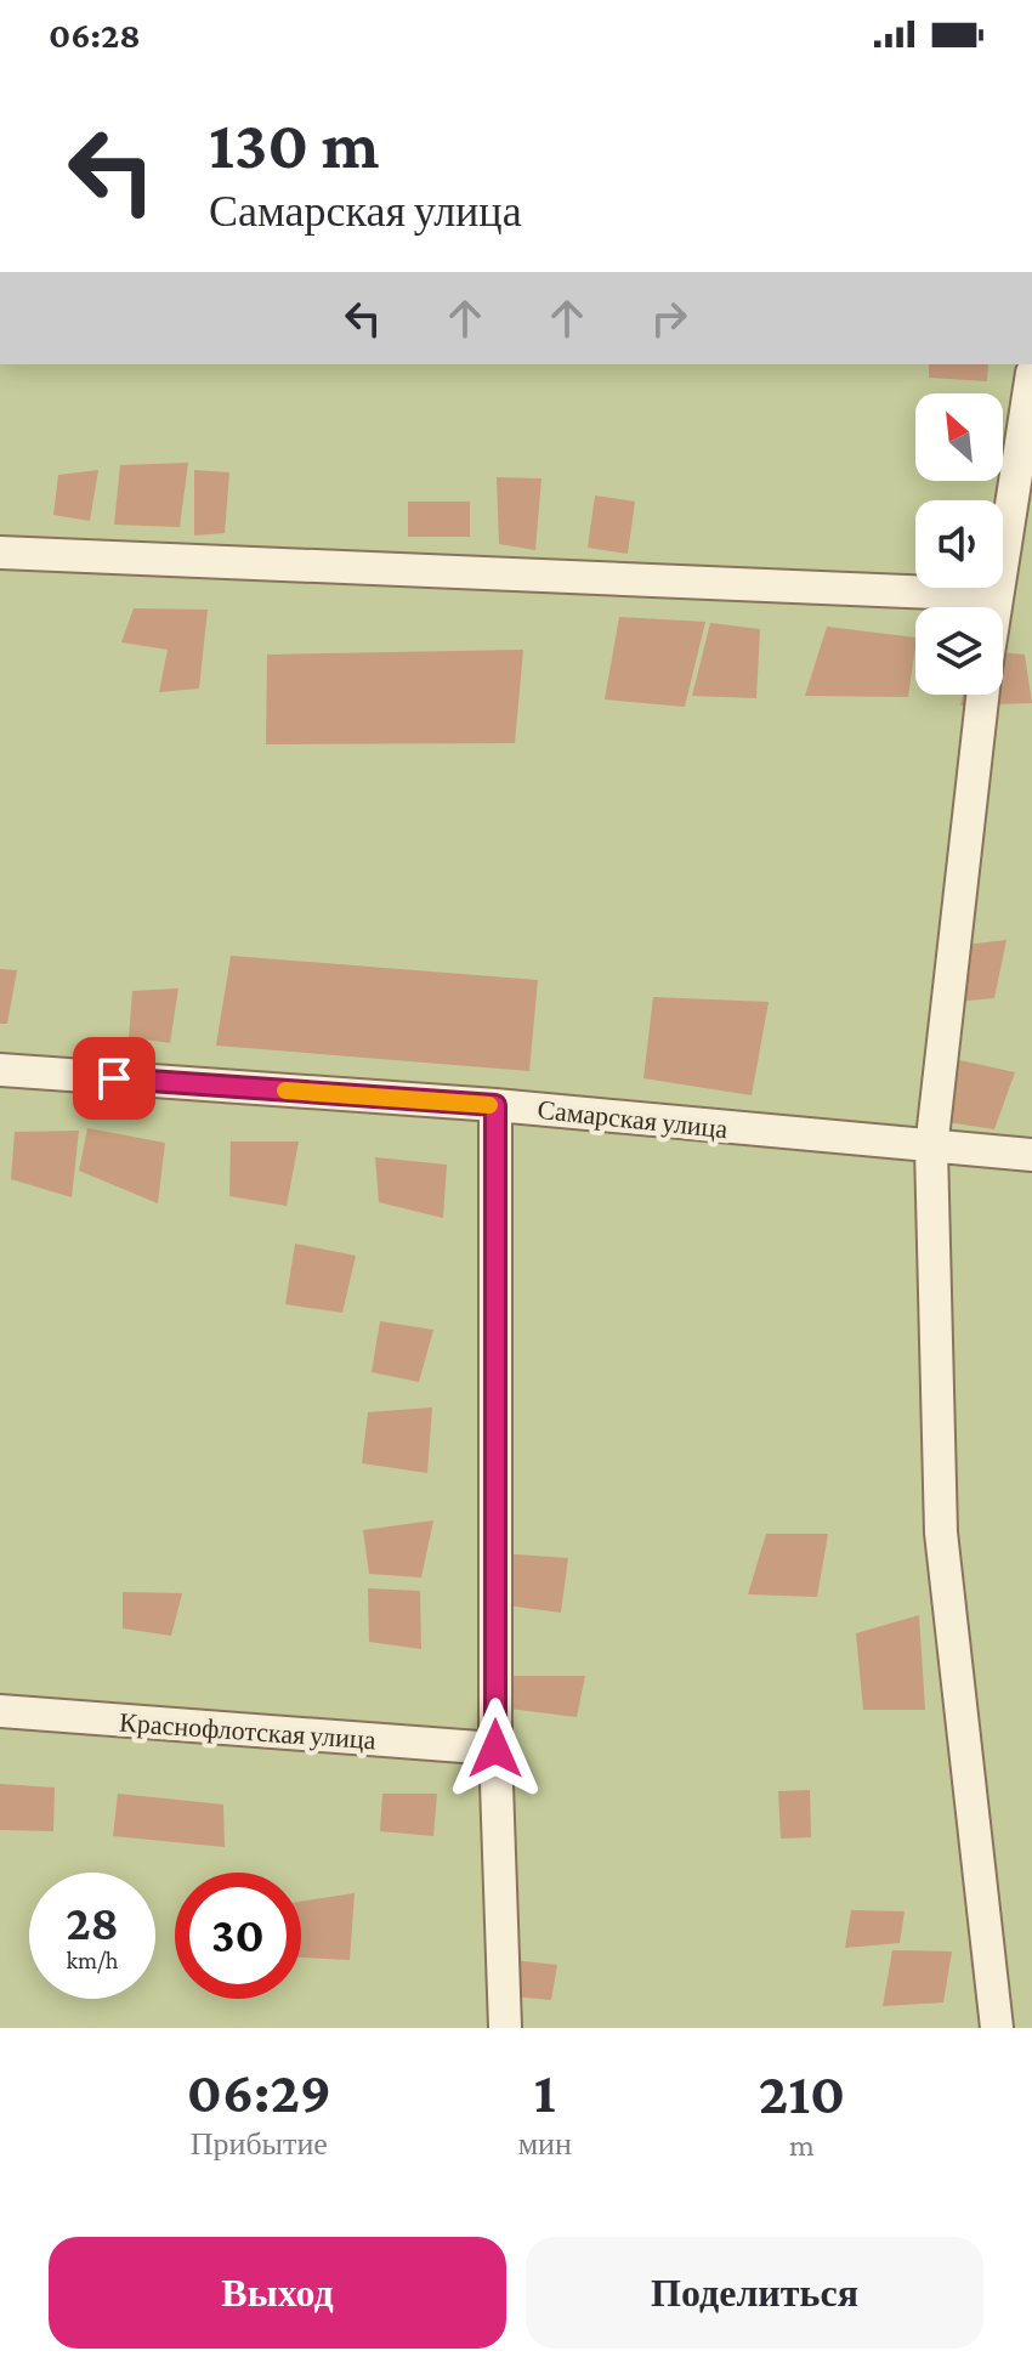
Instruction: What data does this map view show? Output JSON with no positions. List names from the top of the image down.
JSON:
{
  "streets": {
    "street": ["Самарская улица", "Краснофлотская улица"]
  },
  "north": "top left",
  "page": {
    "status": "06:28",
    "turn": ["130 m", "Самарская улица"],
    "speed": "28 km/h",
    "limit": "30",
    "eta": [
      "06:29",
      "Прибытие",
      "1",
      "мин",
      "210",
      "m"
    ],
    "buttons": ["Выход", "Поделиться"]
  }
}
